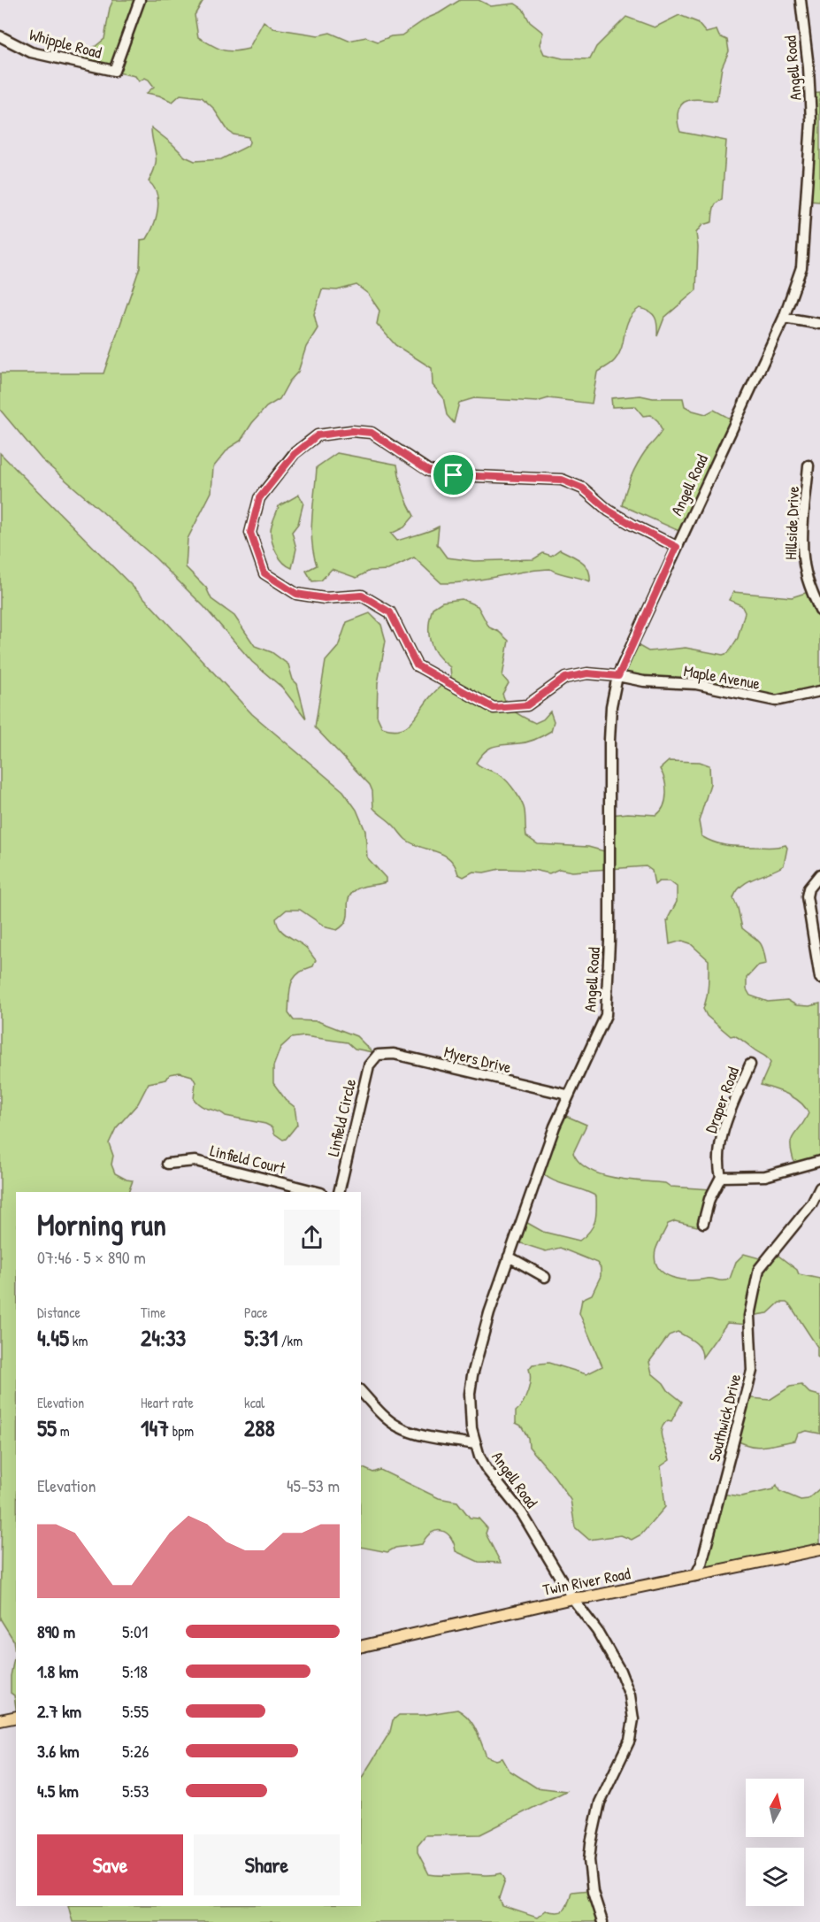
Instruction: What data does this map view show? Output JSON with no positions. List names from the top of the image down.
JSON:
{
  "streets": {
    "main road": ["Twin River Road"],
    "street": [
      "Whipple Road",
      "Angell Road",
      "Hillside Drive",
      "Maple Avenue",
      "Myers Drive",
      "Draper Road",
      "Linfield Circle",
      "Linfield Court",
      "Southwick Drive"
    ]
  },
  "crossings": [
    ["Angell Road", "Maple Avenue"],
    ["Angell Road", "Myers Drive"],
    ["Angell Road", "Twin River Road"],
    ["Myers Drive", "Linfield Circle"],
    ["Southwick Drive", "Twin River Road"]
  ],
  "north": "top",
  "page": {
    "heading": ["Morning run", "07:46 · 5 × 890 m"],
    "stats": [
      ["Distance", "4.45 km"],
      ["Time", "24:33"],
      ["Pace", "5:31 /km"],
      ["Elevation", "55 m"],
      ["Heart rate", "147 bpm"],
      ["kcal", "288"]
    ],
    "chart": ["Elevation", "45–53 m"],
    "list": [
      {
        "name": "890 m",
        "note": "5:01"
      },
      {
        "name": "1.8 km",
        "note": "5:18"
      },
      {
        "name": "2.7 km",
        "note": "5:55"
      },
      {
        "name": "3.6 km",
        "note": "5:26"
      },
      {
        "name": "4.5 km",
        "note": "5:53"
      }
    ],
    "buttons": ["Save", "Share"]
  }
}
